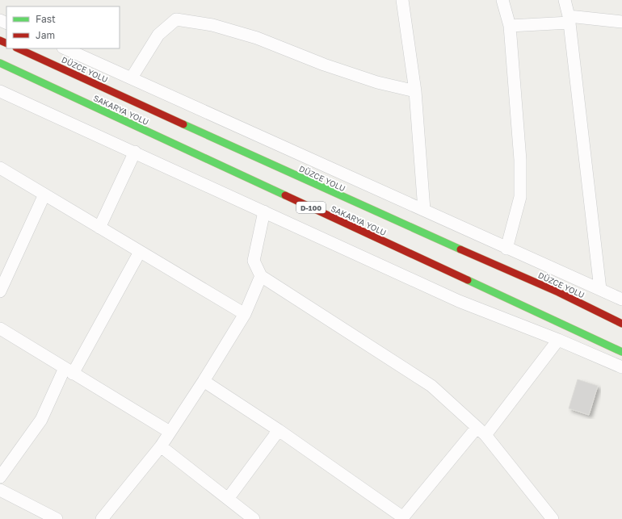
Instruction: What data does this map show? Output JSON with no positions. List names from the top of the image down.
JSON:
{
  "streets": {
    "highway": ["DÜZCE YOLU", "SAKARYA YOLU", "D-100"]
  },
  "legend": ["Fast", "Jam"]
}
